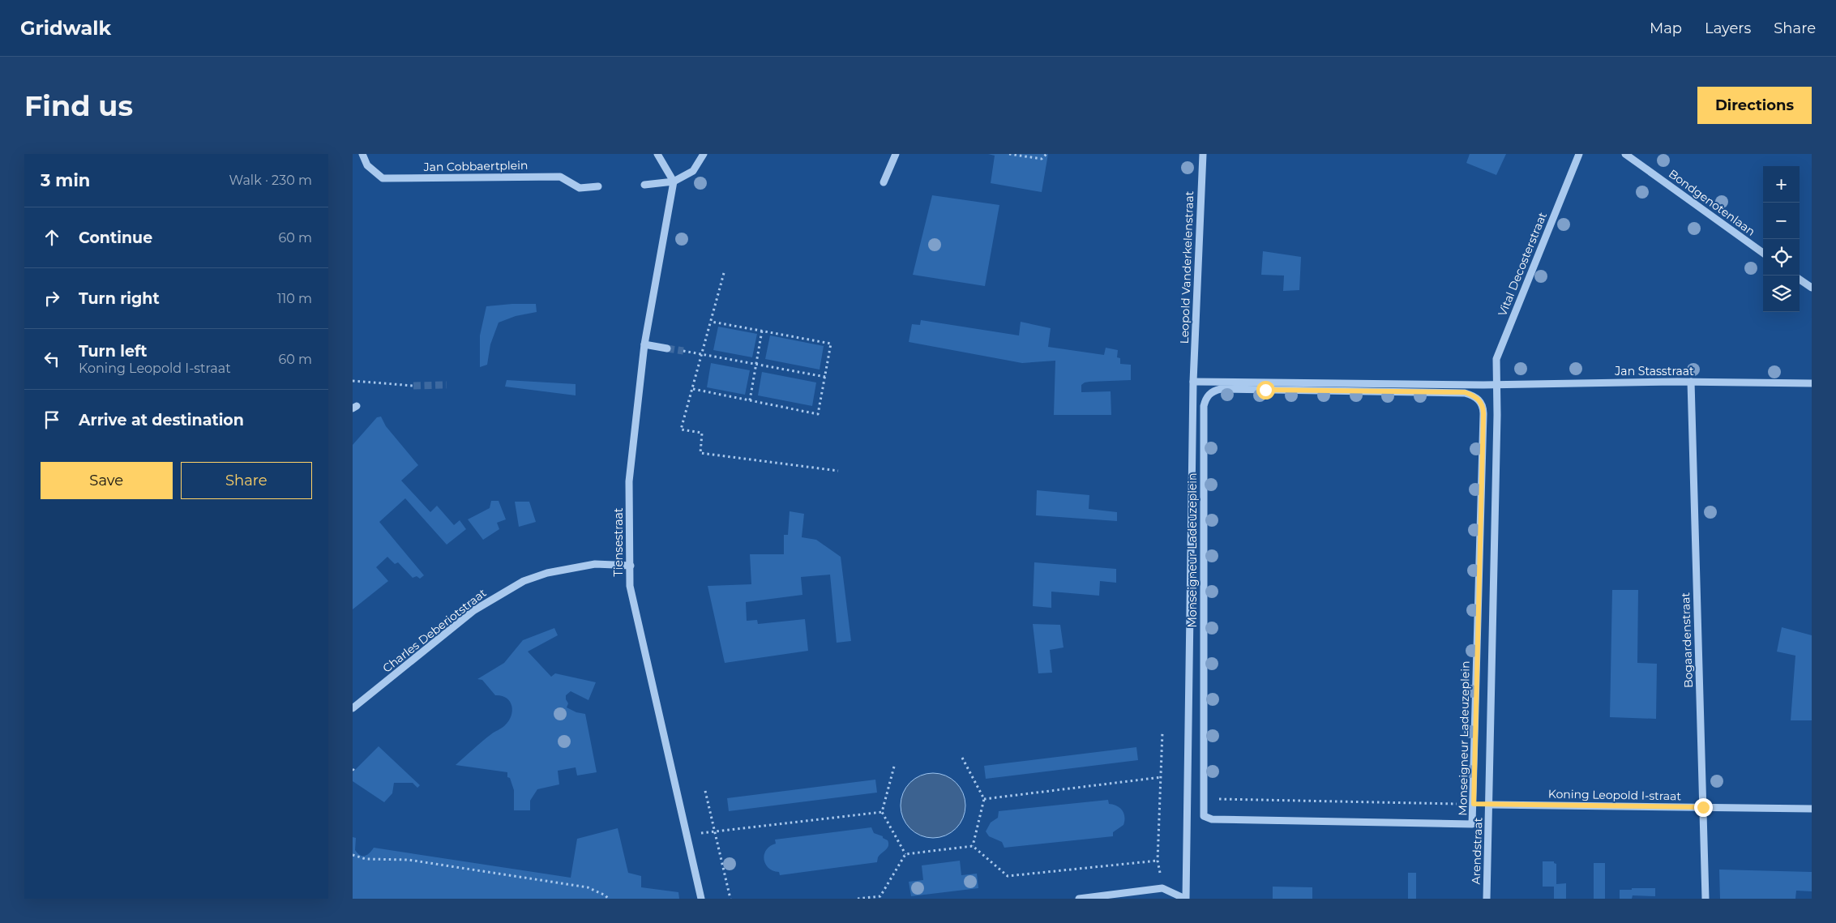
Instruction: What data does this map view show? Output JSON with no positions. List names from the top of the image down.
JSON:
{
  "streets": {
    "street": [
      "Jan Cobbaertplein",
      "Bondgenotenlaan",
      "Vital Decosterstraat",
      "Leopold Vanderkelenstraat",
      "Jan Stasstraat",
      "Tiensestraat",
      "Monseigneur Ladeuzeplein",
      "Charles Deberiotstraat",
      "Bogaardenstraat",
      "Koning Leopold I-straat",
      "Arendstraat"
    ]
  },
  "crossings": [
    ["Vital Decosterstraat", "Jan Stasstraat"],
    ["Leopold Vanderkelenstraat", "Monseigneur Ladeuzeplein"],
    ["Jan Stasstraat", "Bogaardenstraat"],
    ["Tiensestraat", "Charles Deberiotstraat"],
    ["Bogaardenstraat", "Koning Leopold I-straat"],
    ["Koning Leopold I-straat", "Arendstraat"]
  ],
  "page": {
    "header": "Gridwalk",
    "nav": ["Map", "Layers", "Share"],
    "buttons": [
      "Directions",
      ["Save", "Share"]
    ],
    "title": "Find us",
    "heading": ["3 min", "Walk · 230 m"],
    "map_buttons": ["+", "−"],
    "list": [
      ["Continue", "60 m"],
      ["Turn right", "110 m"],
      ["Turn left", "Koning Leopold I-straat", "60 m"],
      "Arrive at destination"
    ]
  }
}
